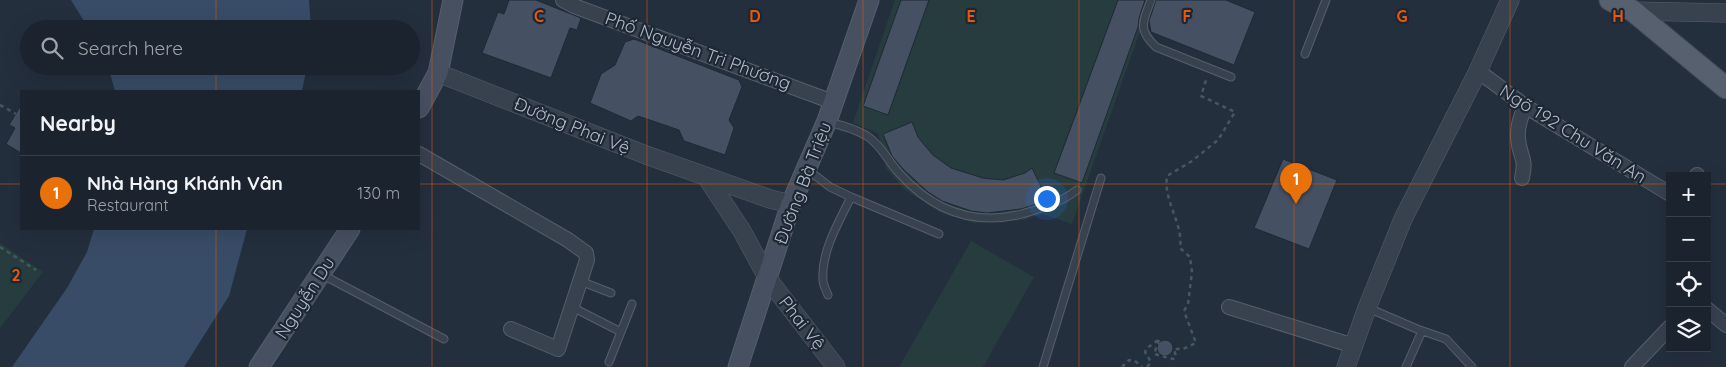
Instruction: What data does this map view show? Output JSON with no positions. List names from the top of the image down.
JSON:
{
  "streets": {
    "main road": ["Đường Bà Triệu", "Nguyễn Du"],
    "street": [
      "Phố Nguyễn Tri Phương",
      "Đường Phai Vệ",
      "Ngõ 192 Chu Văn An",
      "Phai Vệ"
    ]
  },
  "crossings": [
    ["Phố Nguyễn Tri Phương", "Đường Bà Triệu"],
    ["Đường Phai Vệ", "Đường Bà Triệu"],
    ["Đường Bà Triệu", "Phai Vệ"]
  ],
  "page": {
    "search": "Search here",
    "heading": "Nearby",
    "list": [
      {
        "mark": "1",
        "name": "Nhà Hàng Khánh Vân",
        "note": "Restaurant",
        "value": "130 m"
      }
    ],
    "pins": "1",
    "map_buttons": ["+", "−"]
  },
  "grid": {
    "columns": [
      "C",
      "D",
      "E",
      "F",
      "G",
      "H"
    ],
    "rows": ["2"]
  }
}
